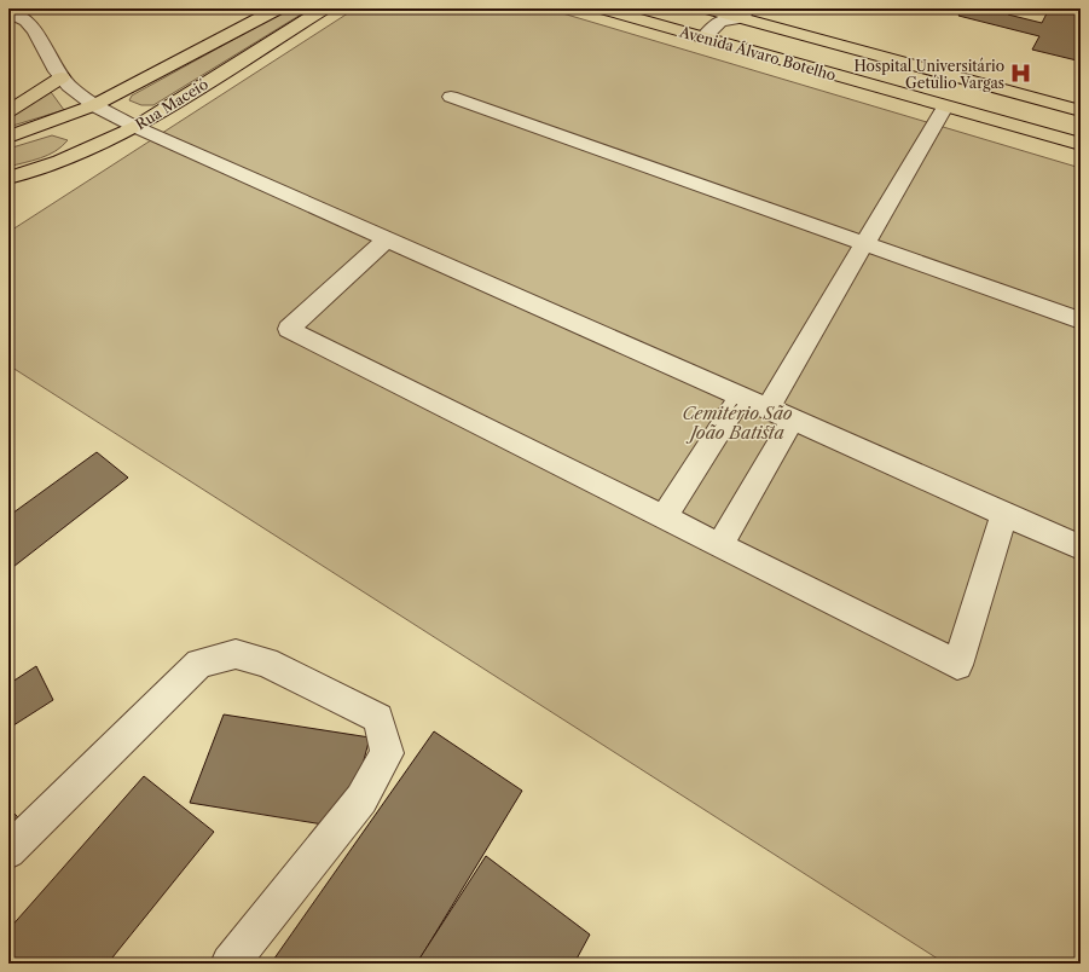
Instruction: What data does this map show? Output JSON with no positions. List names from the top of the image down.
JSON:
{
  "streets": {
    "main road": ["Avenida Álvaro Botelho", "Rua Maceió"]
  },
  "parks": ["Cemitério São João Batista"],
  "places": {
    "hospital": ["Hospital Universitário Getúlio Vargas"]
  }
}
